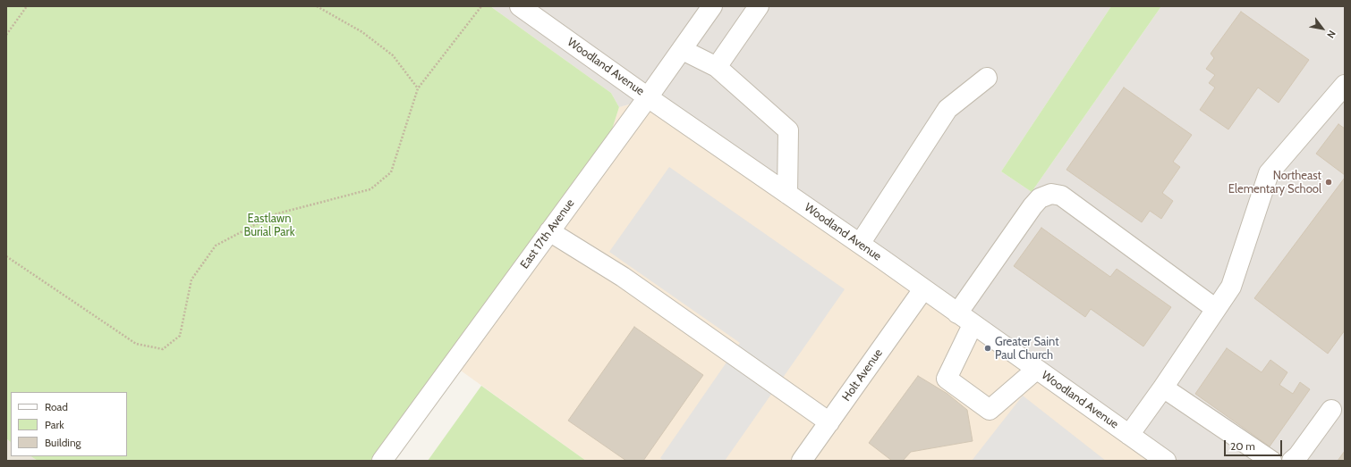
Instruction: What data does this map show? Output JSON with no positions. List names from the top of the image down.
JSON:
{
  "streets": {
    "street": ["Woodland Avenue", "East 17th Avenue", "Holt Avenue"]
  },
  "crossings": [
    ["Woodland Avenue", "East 17th Avenue"],
    ["Woodland Avenue", "Holt Avenue"]
  ],
  "parks": ["Eastlawn Burial Park"],
  "places": ["Northeast Elementary School", "Greater Saint Paul Church"],
  "legend": ["Road", "Park", "Building"],
  "scale_bar": "20 m",
  "north": "bottom right"
}
